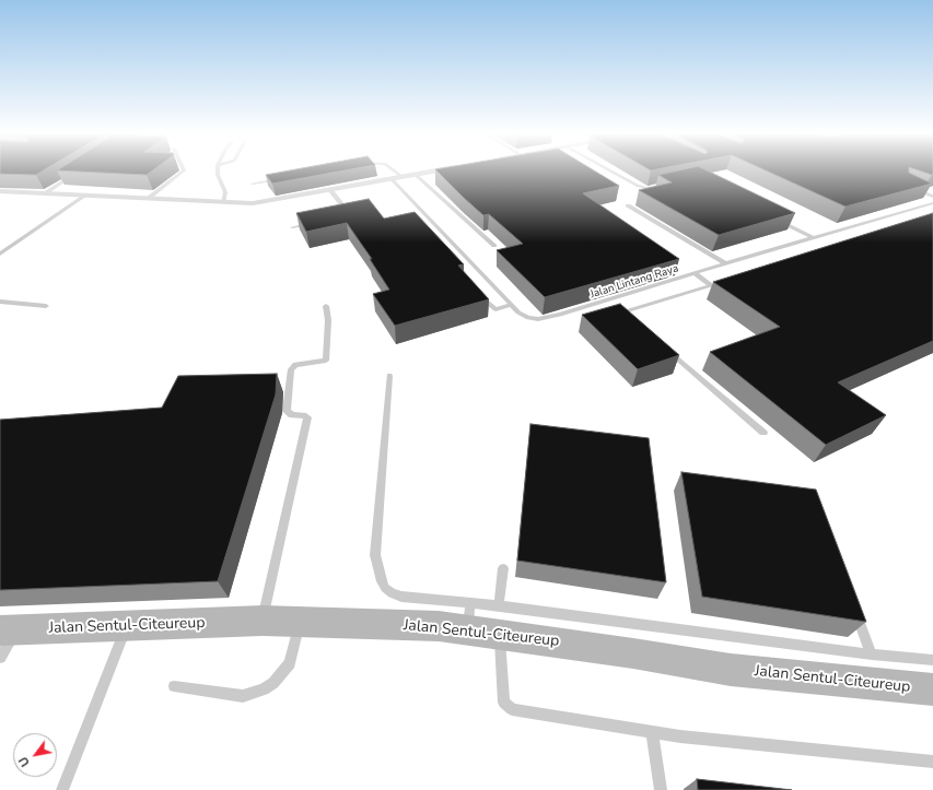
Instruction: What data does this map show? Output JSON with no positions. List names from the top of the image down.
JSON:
{
  "streets": {
    "street": ["Jalan Sentul-Citeureup"],
    "lane": ["Jalan Lintang Raya"]
  },
  "north": "bottom left"
}
